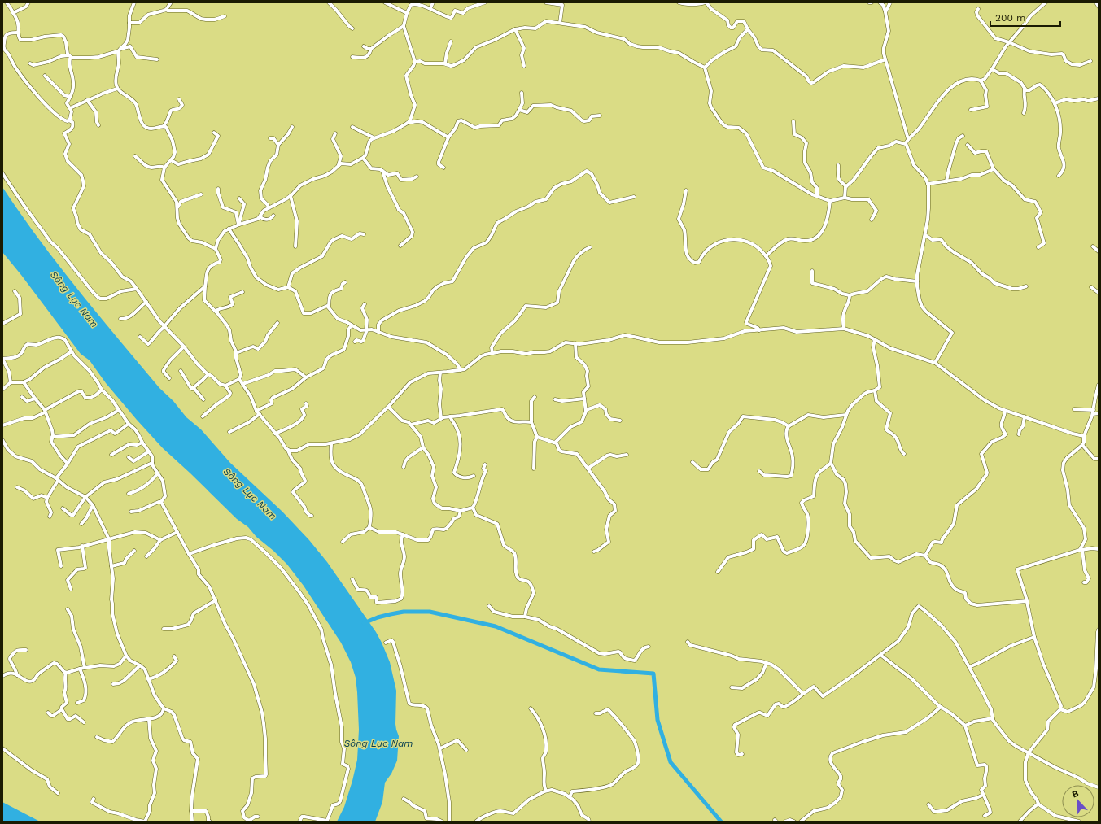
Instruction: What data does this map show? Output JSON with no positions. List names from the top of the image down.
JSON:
{
  "water": ["Sông Lục Nam"],
  "scale_bar": "200 m",
  "north": "top"
}
